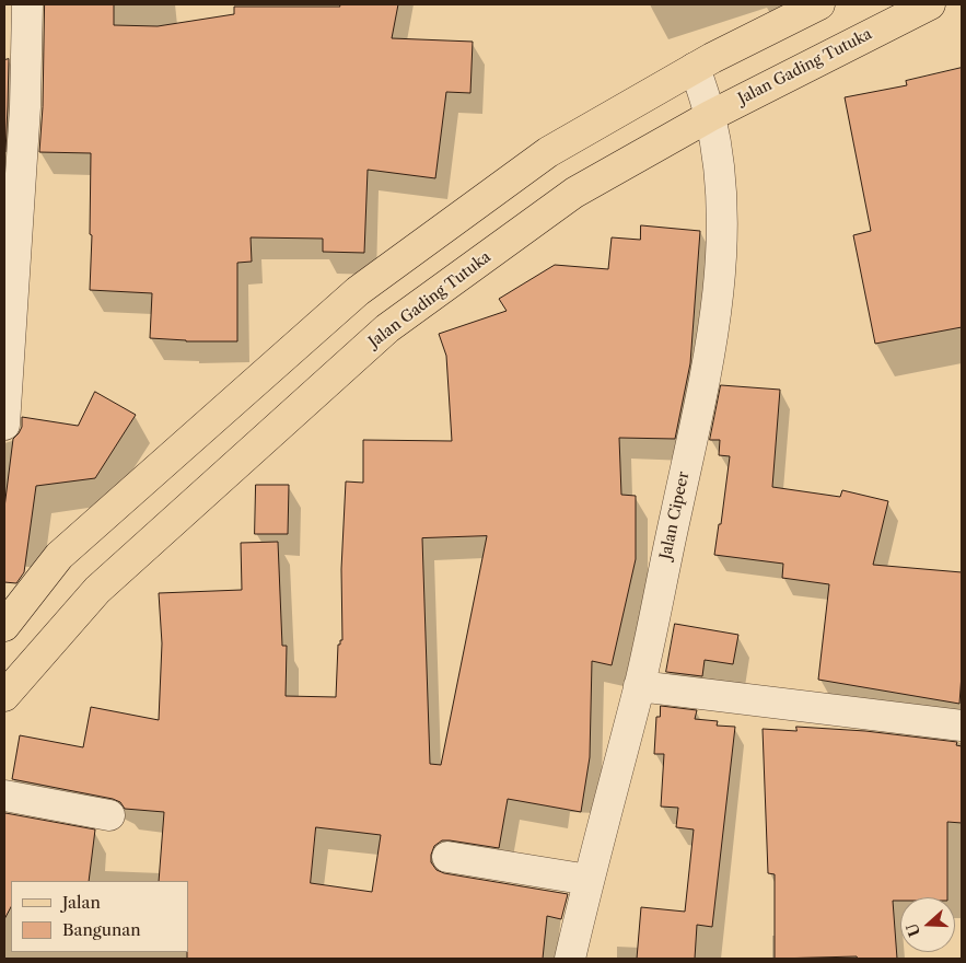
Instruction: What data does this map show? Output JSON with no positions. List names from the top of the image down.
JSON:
{
  "streets": {
    "main road": ["Jalan Gading Tutuka"],
    "street": ["Jalan Cipeer"]
  },
  "crossings": [
    ["Jalan Gading Tutuka", "Jalan Cipeer"]
  ],
  "legend": ["Jalan", "Bangunan"],
  "north": "left"
}
